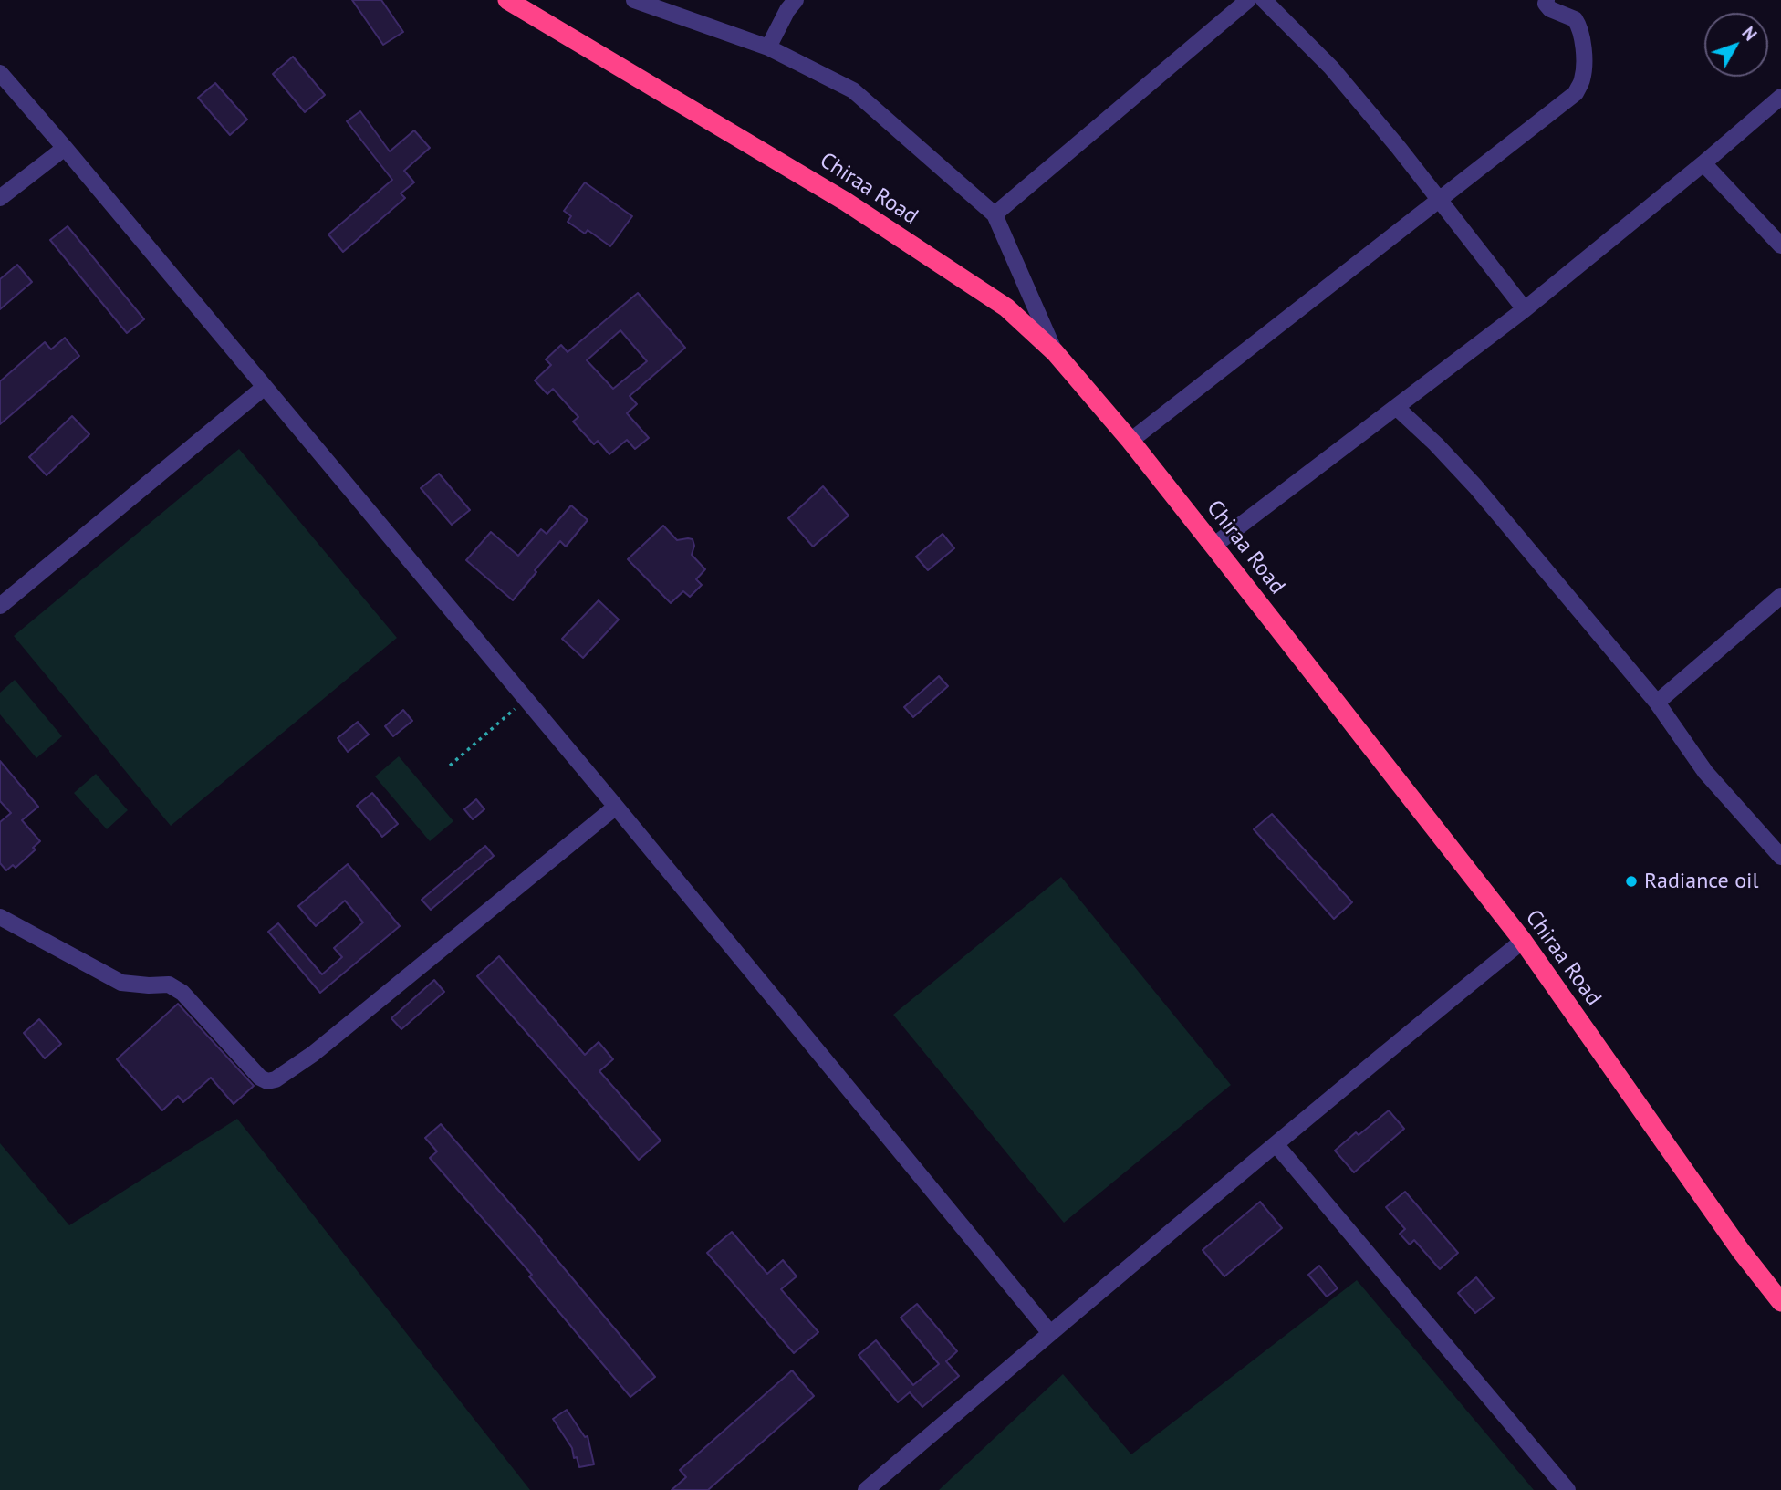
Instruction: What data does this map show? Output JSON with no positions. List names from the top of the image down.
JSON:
{
  "streets": {
    "highway": ["Chiraa Road"]
  },
  "places": ["Radiance oil"],
  "north": "top right"
}
